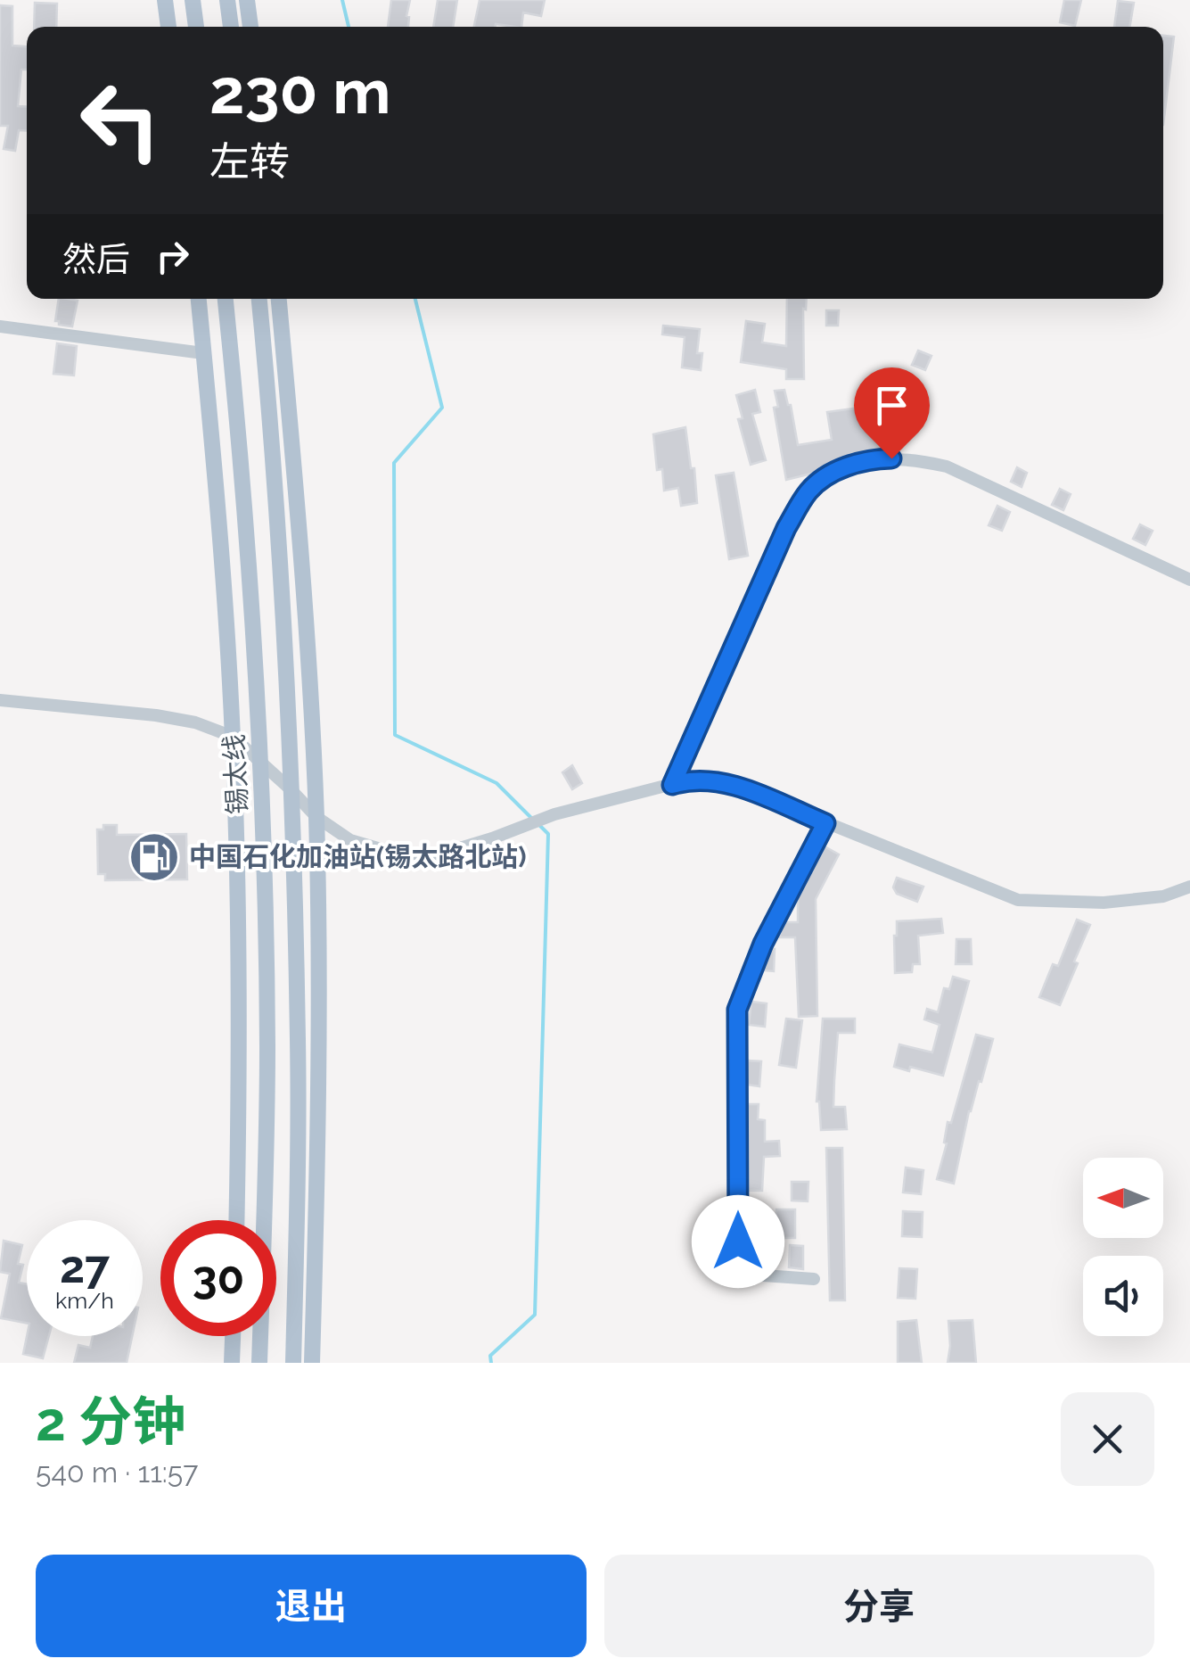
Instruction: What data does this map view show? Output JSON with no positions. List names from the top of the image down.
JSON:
{
  "streets": {
    "main road": ["锡太线"]
  },
  "places": {
    "fuel station": ["中国石化加油站(锡太路北站)"]
  },
  "north": "left",
  "page": {
    "turn": ["230 m", "左转"],
    "then": "然后",
    "speed": "27 km/h",
    "limit": "30",
    "heading": ["2 分钟", "540 m · 11:57"],
    "buttons": ["退出", "分享"]
  }
}
